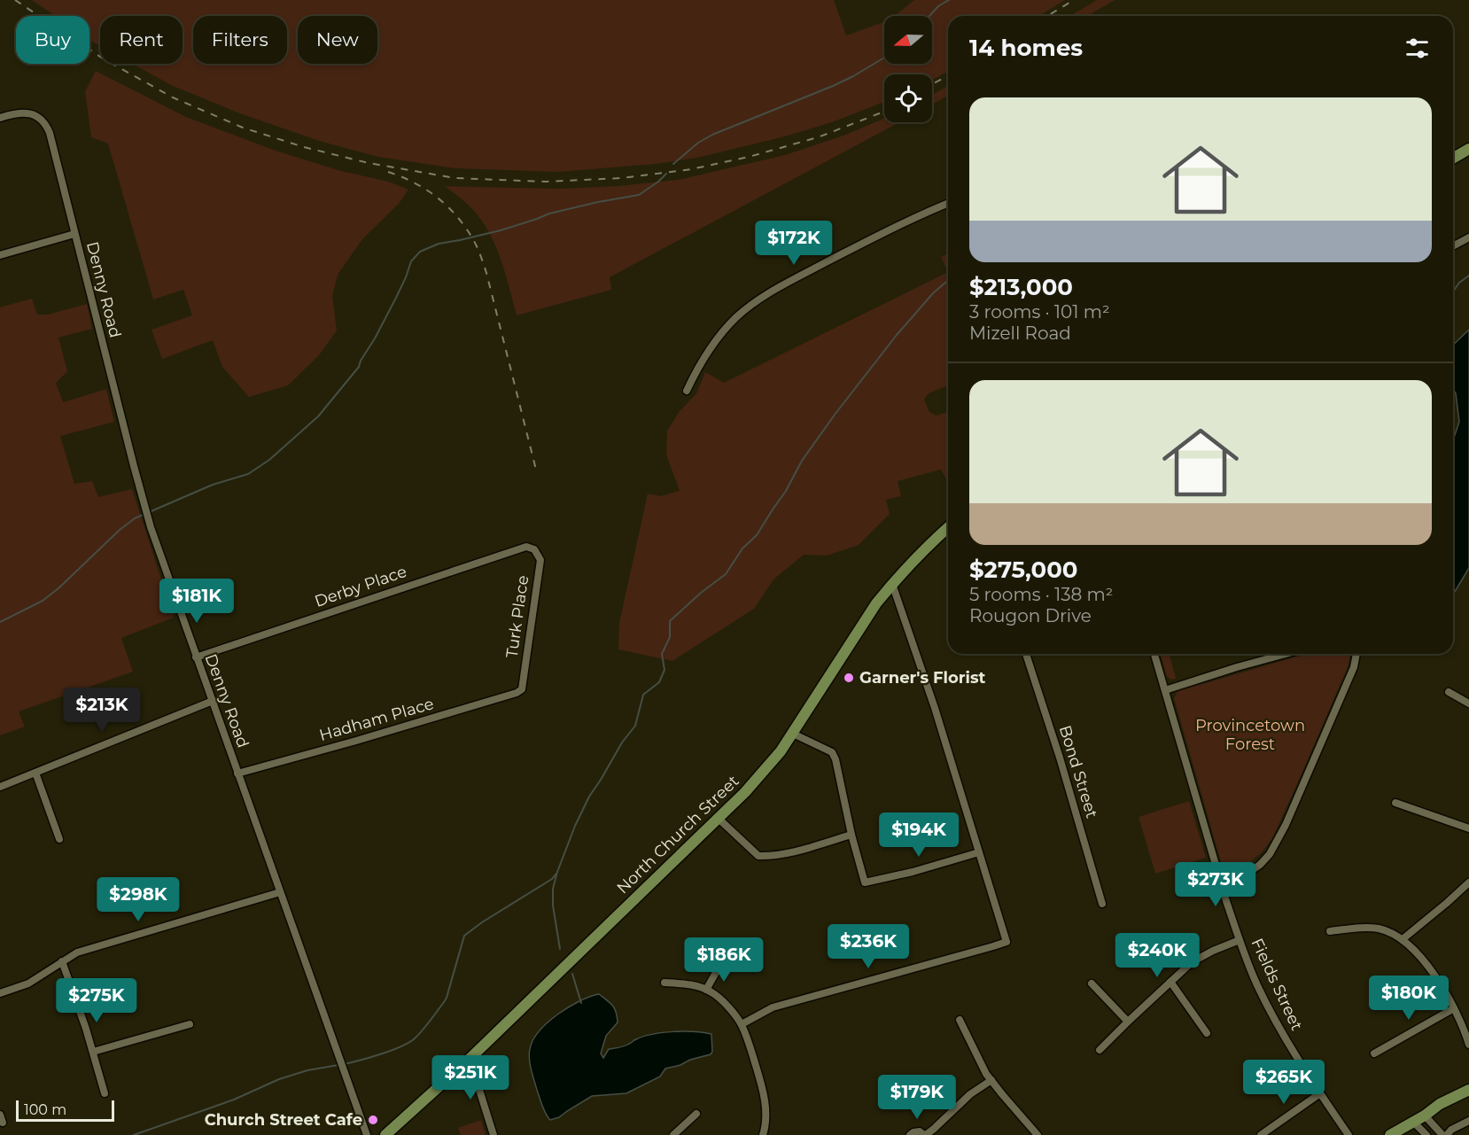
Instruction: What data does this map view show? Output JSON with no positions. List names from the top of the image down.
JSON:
{
  "streets": {
    "main road": ["North Church Street"],
    "street": [
      "Denny Road",
      "Derby Place",
      "Turk Place",
      "Hadham Place",
      "Bond Street",
      "Fields Street"
    ]
  },
  "crossings": [
    ["Denny Road", "Derby Place"],
    ["Denny Road", "Hadham Place"],
    ["Derby Place", "Turk Place"],
    ["Turk Place", "Hadham Place"]
  ],
  "parks": ["Provincetown Forest"],
  "places": ["Garner's Florist", "Church Street Cafe"],
  "scale_bar": "100 m",
  "north": "left",
  "page": {
    "chip": [
      "Buy",
      "Rent",
      "Filters",
      "New"
    ],
    "heading": "14 homes",
    "list": [
      {
        "name": "$213,000",
        "note": "3 rooms · 101 m² · Mizell Road"
      },
      {
        "name": "$275,000",
        "note": "5 rooms · 138 m² · Rougon Drive"
      }
    ],
    "price": [
      "$172K",
      "$181K",
      "$213K",
      "$194K",
      "$273K",
      "$298K",
      "$236K",
      "$240K",
      "$186K",
      "$180K",
      "$275K",
      "$251K",
      "$265K",
      "$179K"
    ],
    "scale": "100 m"
  }
}
